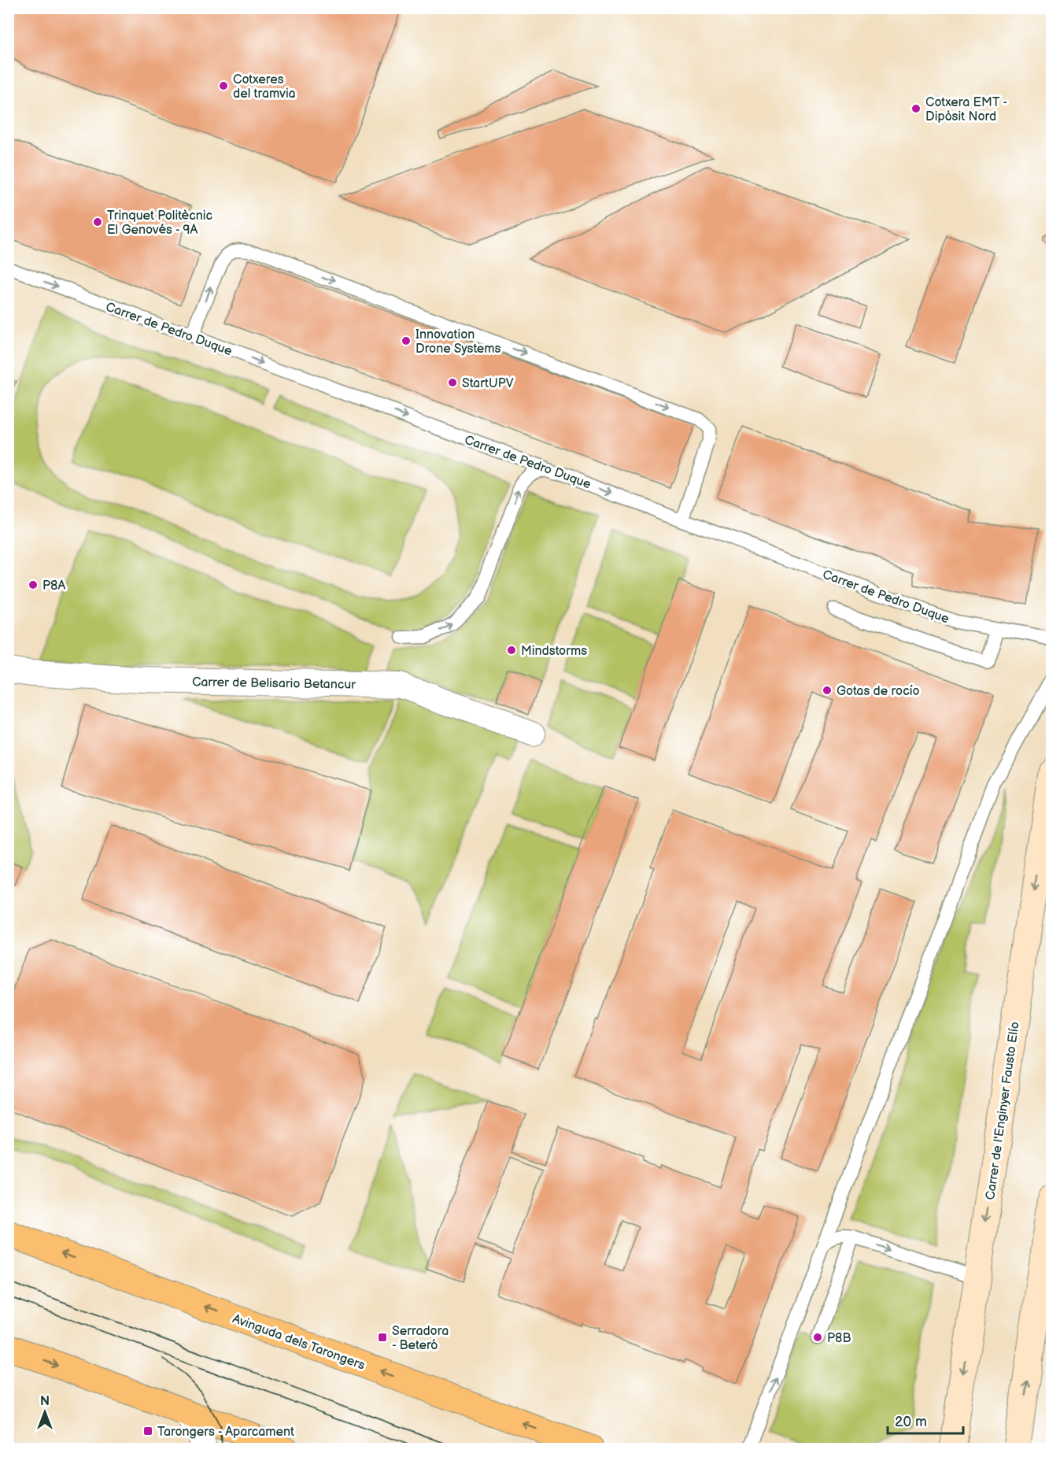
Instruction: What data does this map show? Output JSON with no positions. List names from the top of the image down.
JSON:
{
  "streets": {
    "main road": ["Carrer de l'Enginyer Fausto Elío", "Avinguda dels Tarongers"],
    "street": ["Carrer de Belisario Betancur"],
    "lane": ["Carrer de Pedro Duque"]
  },
  "one_way": ["Carrer de Pedro Duque"],
  "places": {
    "other": [
      "Cotxeres del tramvia",
      "Cotxera EMT - Dipòsit Nord",
      "Trinquet Politècnic El Genovés - 9A",
      "Innovation Drone Systems",
      "StartUPV",
      "P8A",
      "Mindstorms",
      "Gotas de rocío",
      "P8B"
    ],
    "transit": ["Serradora - Beteró", "Tarongers - Aparcament"]
  },
  "scale_bar": "20 m",
  "north": "top"
}
